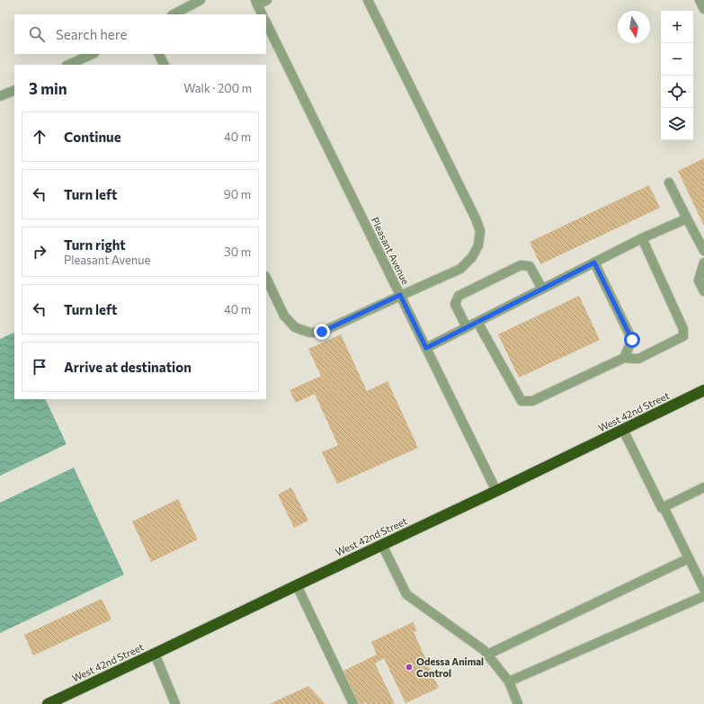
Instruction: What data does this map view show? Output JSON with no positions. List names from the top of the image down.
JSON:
{
  "streets": {
    "highway": ["West 42nd Street"],
    "street": ["Pleasant Avenue"]
  },
  "crossings": [
    ["Pleasant Avenue", "West 42nd Street"]
  ],
  "places": ["Odessa Animal Control"],
  "north": "bottom",
  "page": {
    "map_buttons": ["+", "−"],
    "search": "Search here",
    "heading": ["3 min", "Walk · 200 m"],
    "list": [
      ["Continue", "40 m"],
      ["Turn left", "90 m"],
      ["Turn right", "Pleasant Avenue", "30 m"],
      ["Turn left", "40 m"],
      "Arrive at destination"
    ]
  }
}
